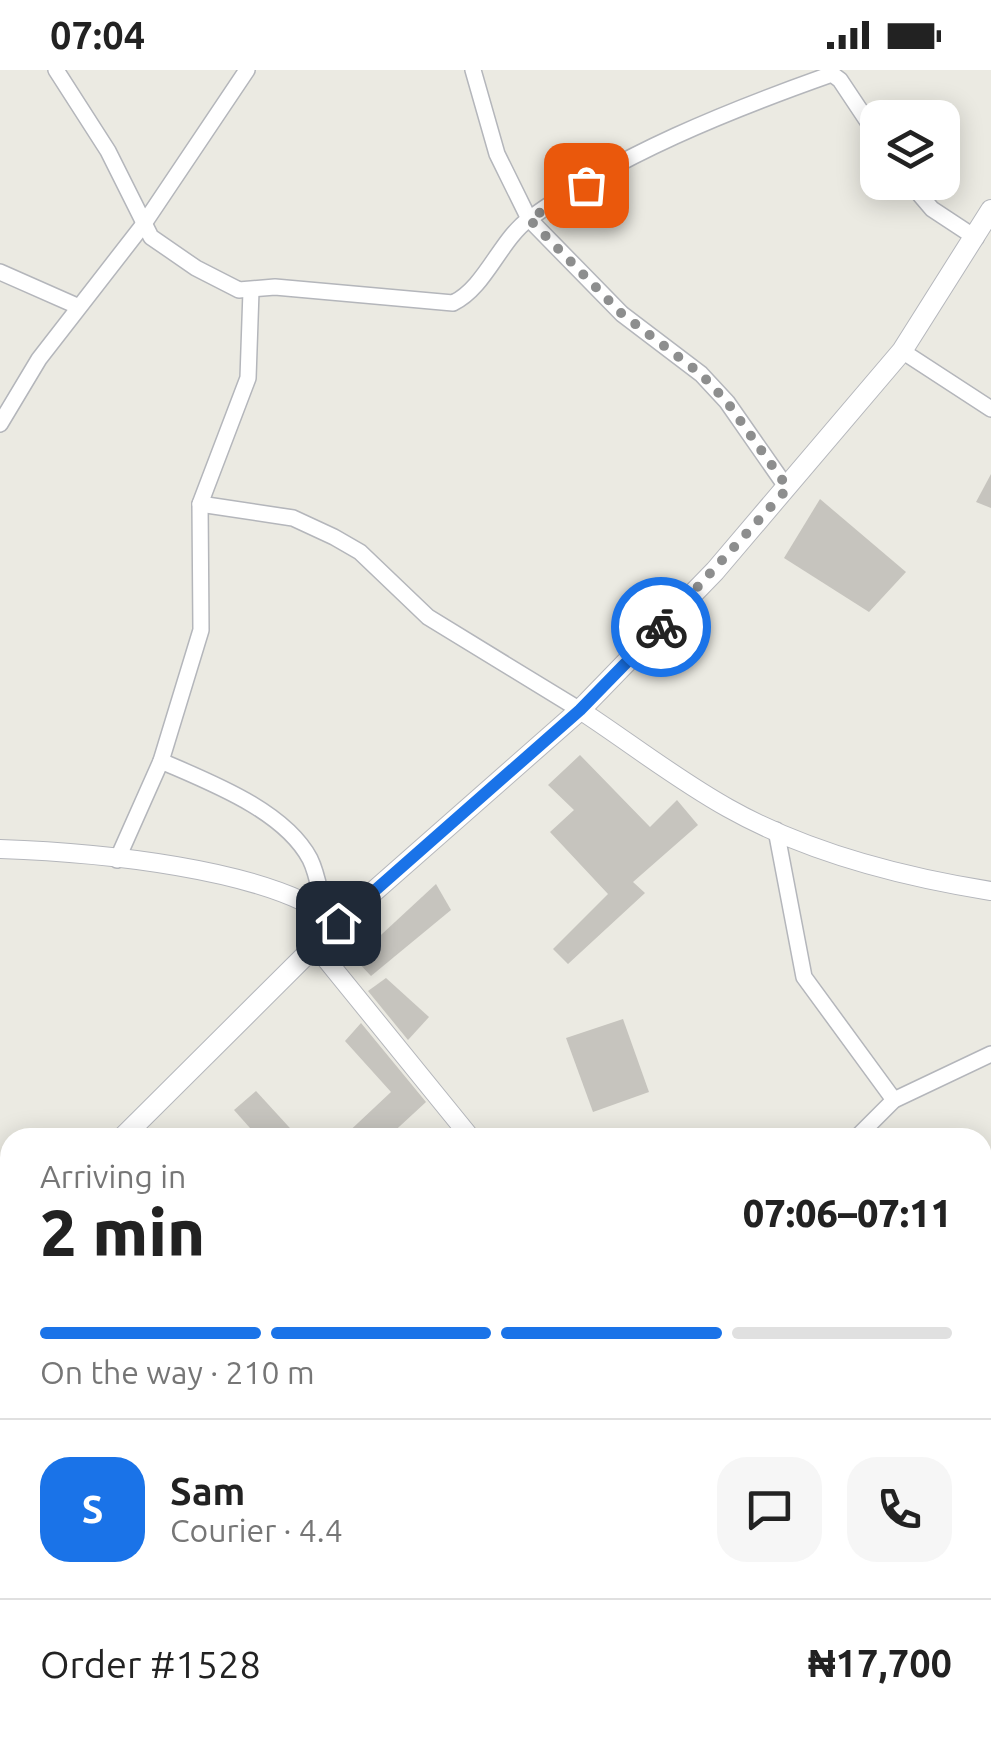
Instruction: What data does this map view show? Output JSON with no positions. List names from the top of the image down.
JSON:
{
  "page": {
    "status": "07:04",
    "heading": ["2 min", "Arriving in", "07:06–07:11"],
    "panel": [
      "Sam",
      "Courier · 4.4",
      "Order #1528",
      "₦17,700"
    ],
    "bar": "On the way · 210 m",
    "round": "S"
  }
}
